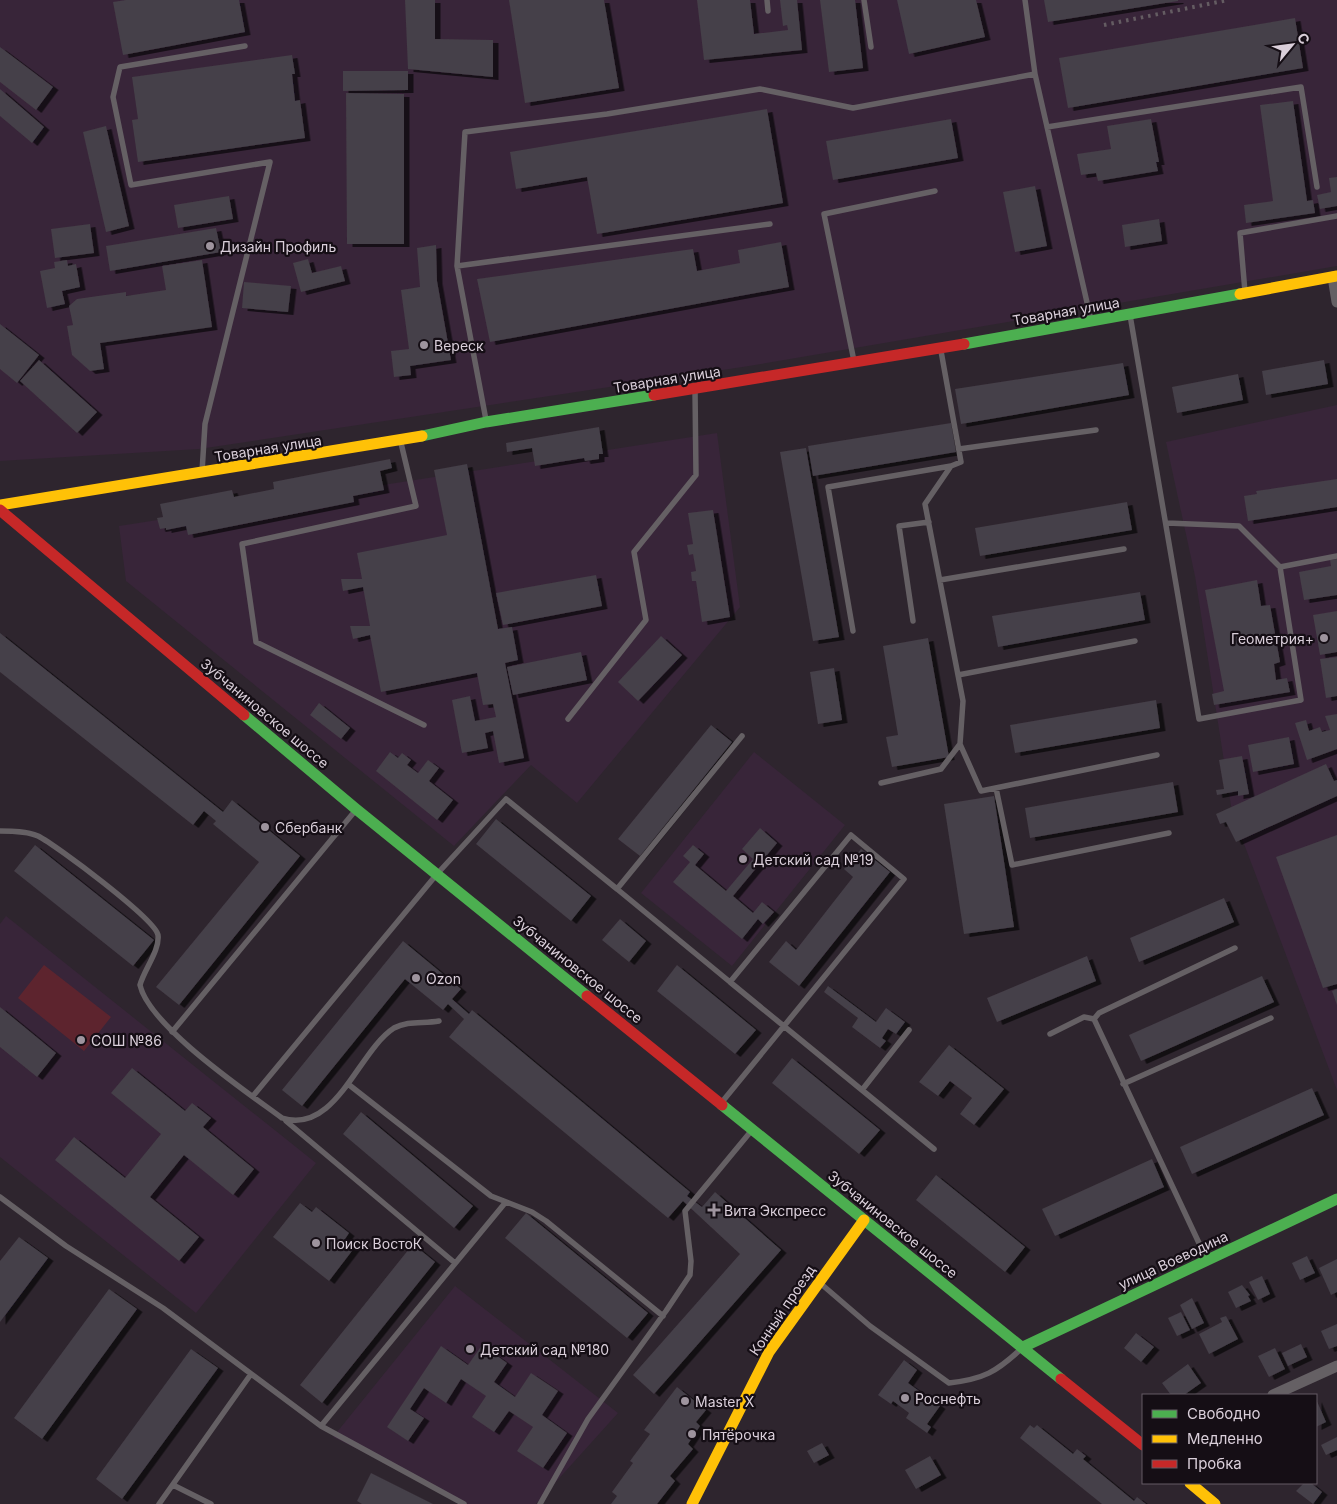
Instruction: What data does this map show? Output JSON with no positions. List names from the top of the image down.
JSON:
{
  "streets": {
    "street": [
      "Товарная улица",
      "Зубчаниновское шоссе",
      "улица Воеводина",
      "Конный проезд"
    ]
  },
  "crossings": [
    ["Зубчаниновское шоссе", "улица Воеводина"],
    ["Зубчаниновское шоссе", "Конный проезд"]
  ],
  "places": {
    "other": [
      "Дизайн Профиль",
      "Вереск",
      "Геометрия+",
      "Сбербанк",
      "Детский сад №19",
      "Ozon",
      "СОШ №86",
      "Поиск ВостоК",
      "Детский сад №180",
      "Роснефть",
      "Master X",
      "Пятёрочка"
    ],
    "health": ["Вита Экспресс"]
  },
  "legend": ["Свободно", "Медленно", "Пробка"],
  "north": "top right"
}
